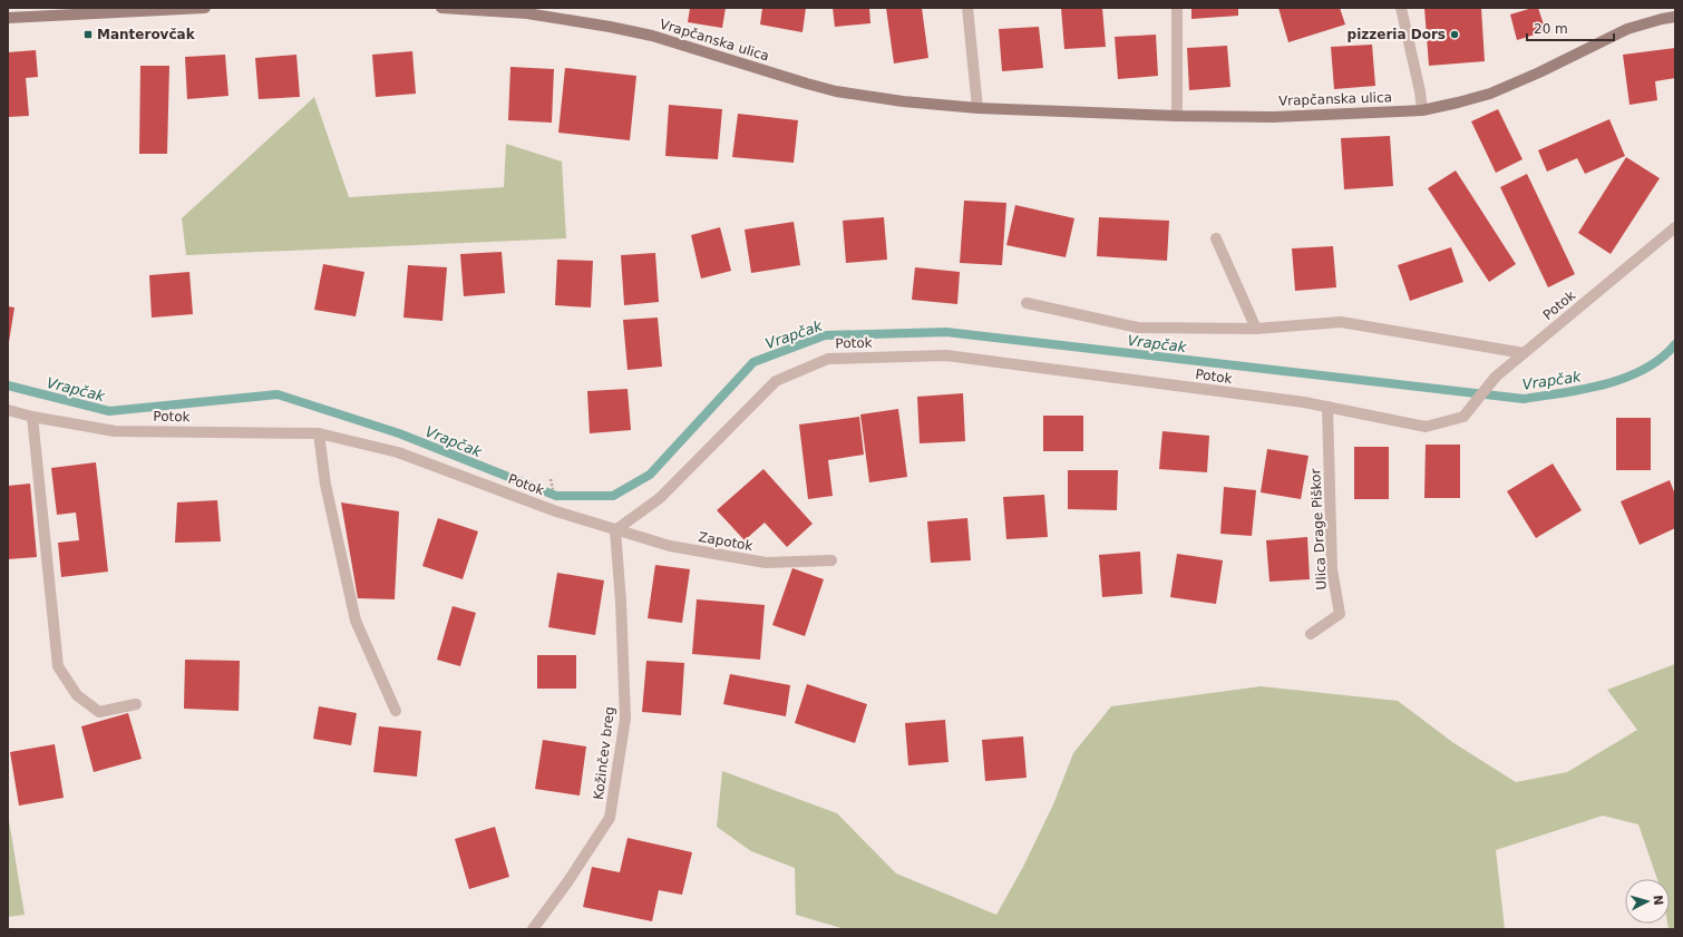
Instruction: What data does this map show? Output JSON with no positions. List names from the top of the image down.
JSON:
{
  "streets": {
    "main road": ["Vrapčanska ulica"],
    "street": [
      "Potok",
      "Ulica Drage Piškor",
      "Zapotok",
      "Kožinčev breg"
    ]
  },
  "crossings": [
    ["Potok", "Ulica Drage Piškor"],
    ["Potok", "Zapotok"],
    ["Potok", "Kožinčev breg"],
    ["Zapotok", "Kožinčev breg"]
  ],
  "water": ["Vrapčak"],
  "places": {
    "transit": ["Manterovčak"],
    "other": ["pizzeria Dors"]
  },
  "scale_bar": "20 m",
  "north": "right"
}
